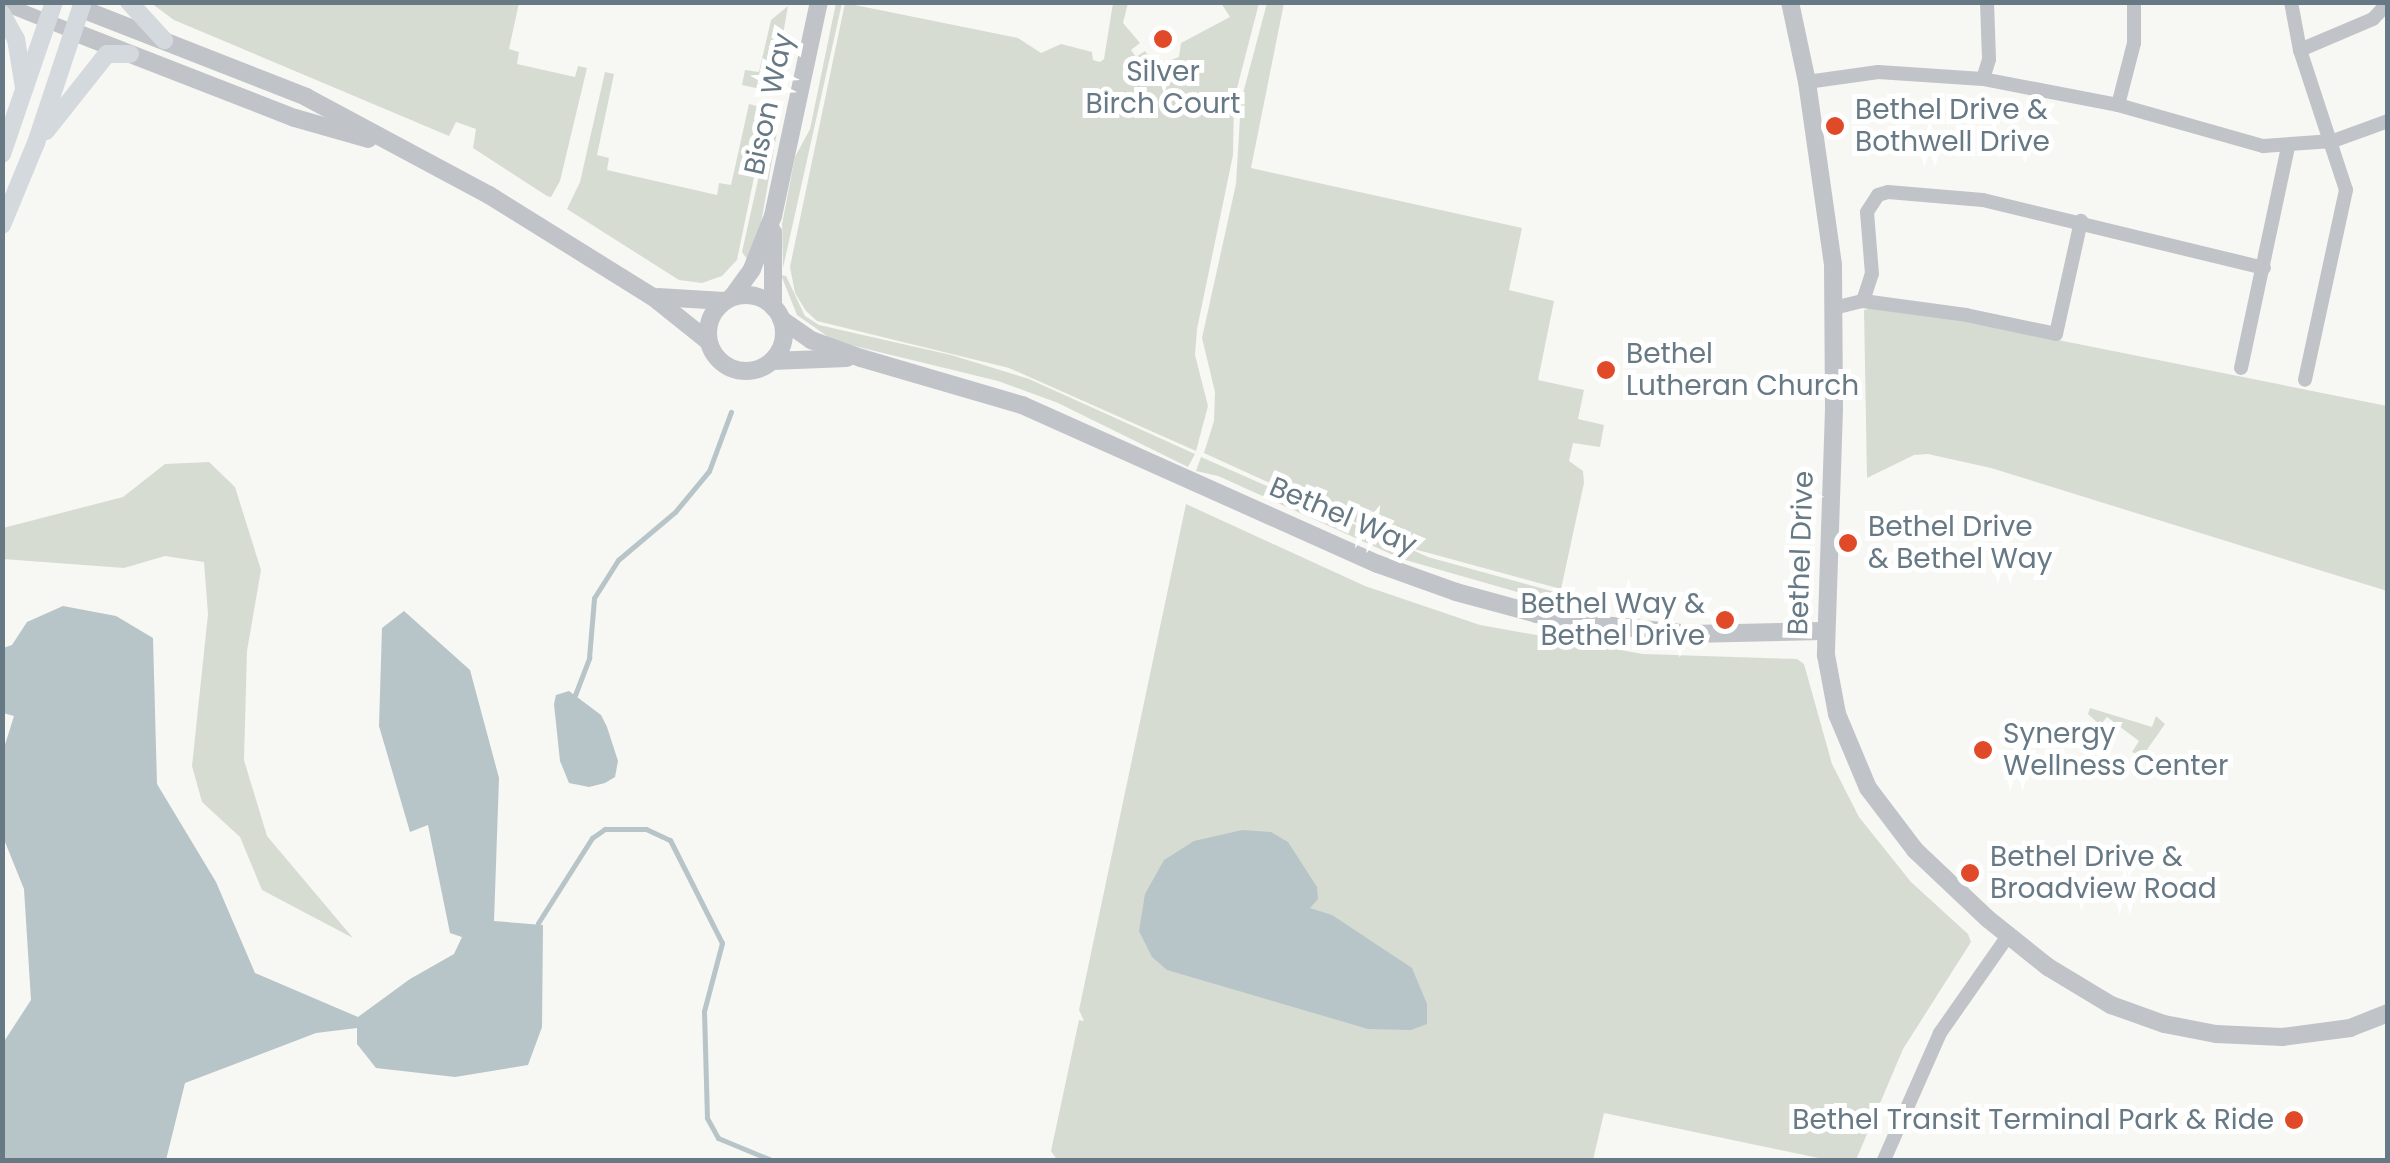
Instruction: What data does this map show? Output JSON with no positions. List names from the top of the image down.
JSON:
{
  "streets": {
    "street": ["Bison Way", "Bethel Way", "Bethel Drive"]
  },
  "crossings": [
    ["Bison Way", "Bethel Way"],
    ["Bethel Way", "Bethel Drive"]
  ],
  "places": [
    "Silver Birch Court",
    "Bethel Drive & Bothwell Drive",
    "Bethel Lutheran Church",
    "Bethel Drive & Bethel Way",
    "Bethel Way & Bethel Drive",
    "Synergy Wellness Center",
    "Bethel Drive & Broadview Road",
    "Bethel Transit Terminal Park & Ride"
  ]
}
